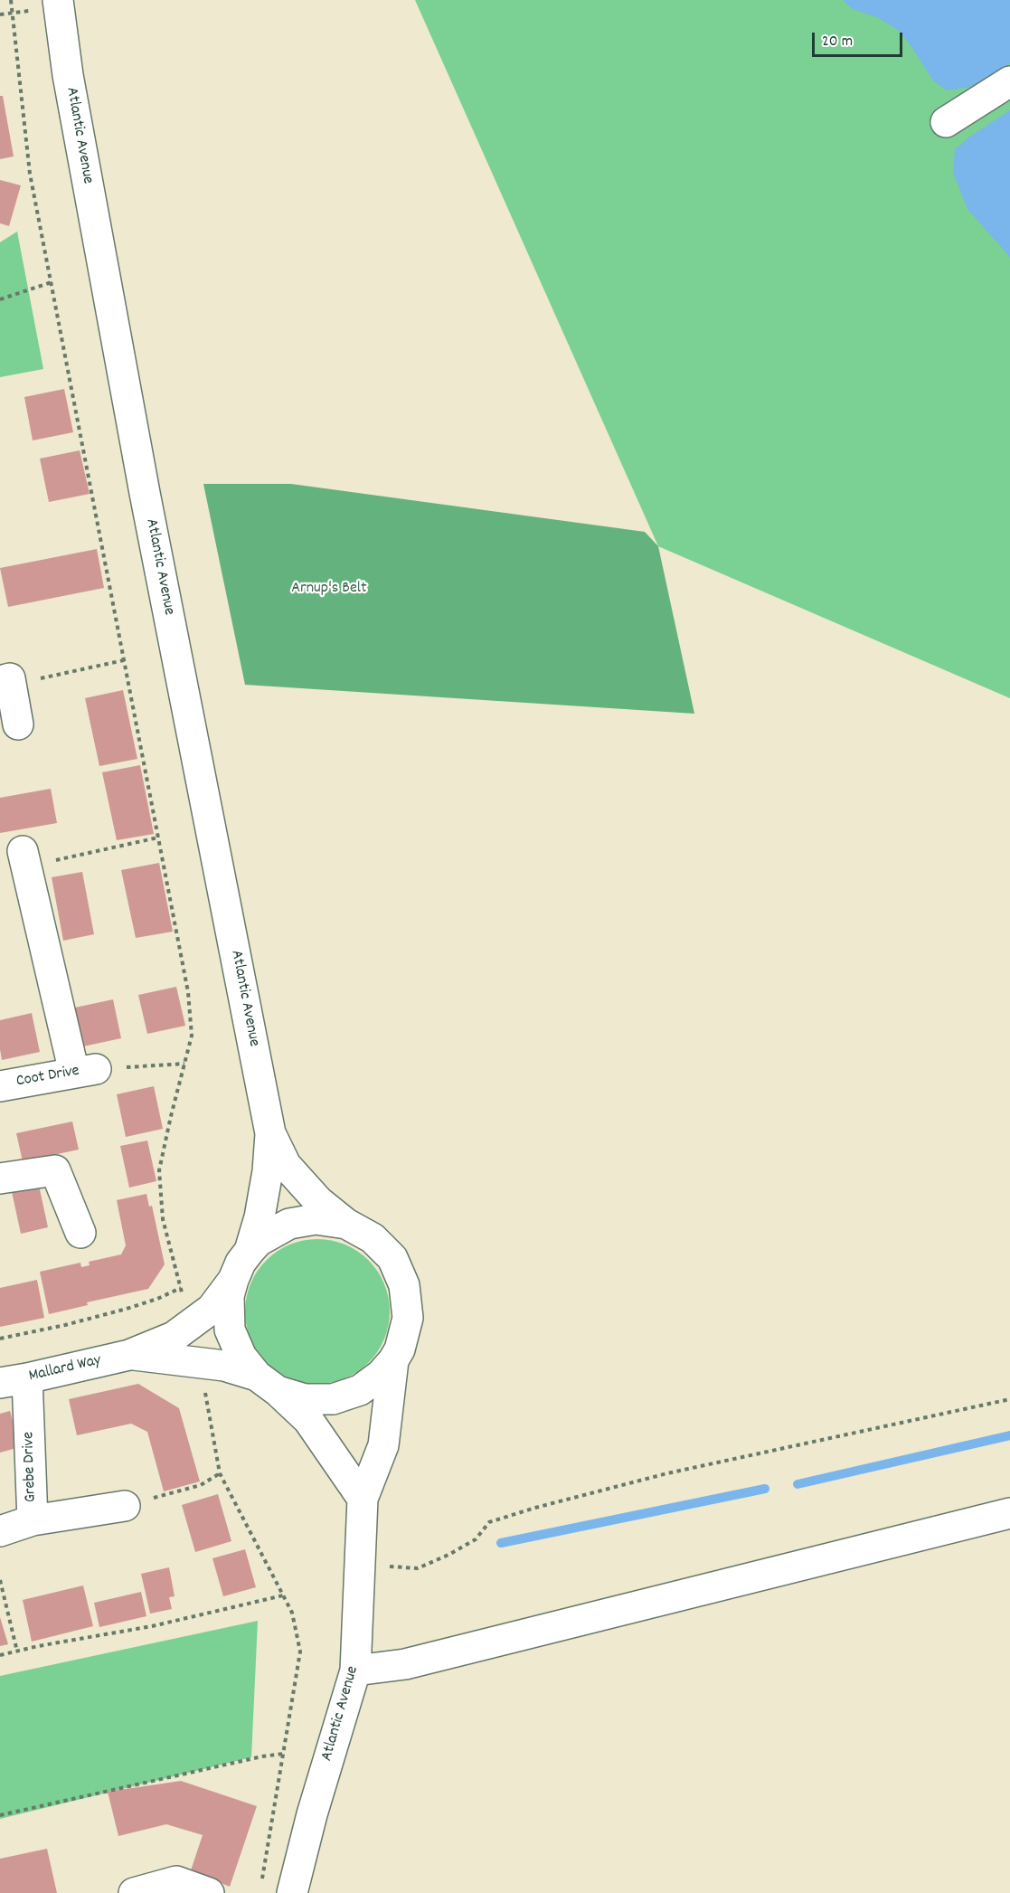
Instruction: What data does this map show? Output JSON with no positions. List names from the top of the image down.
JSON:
{
  "streets": {
    "street": [
      "Atlantic Avenue",
      "Coot Drive",
      "Mallard Way",
      "Grebe Drive"
    ]
  },
  "crossings": [
    ["Mallard Way", "Grebe Drive"]
  ],
  "parks": ["Arnup's Belt"],
  "scale_bar": "20 m"
}
